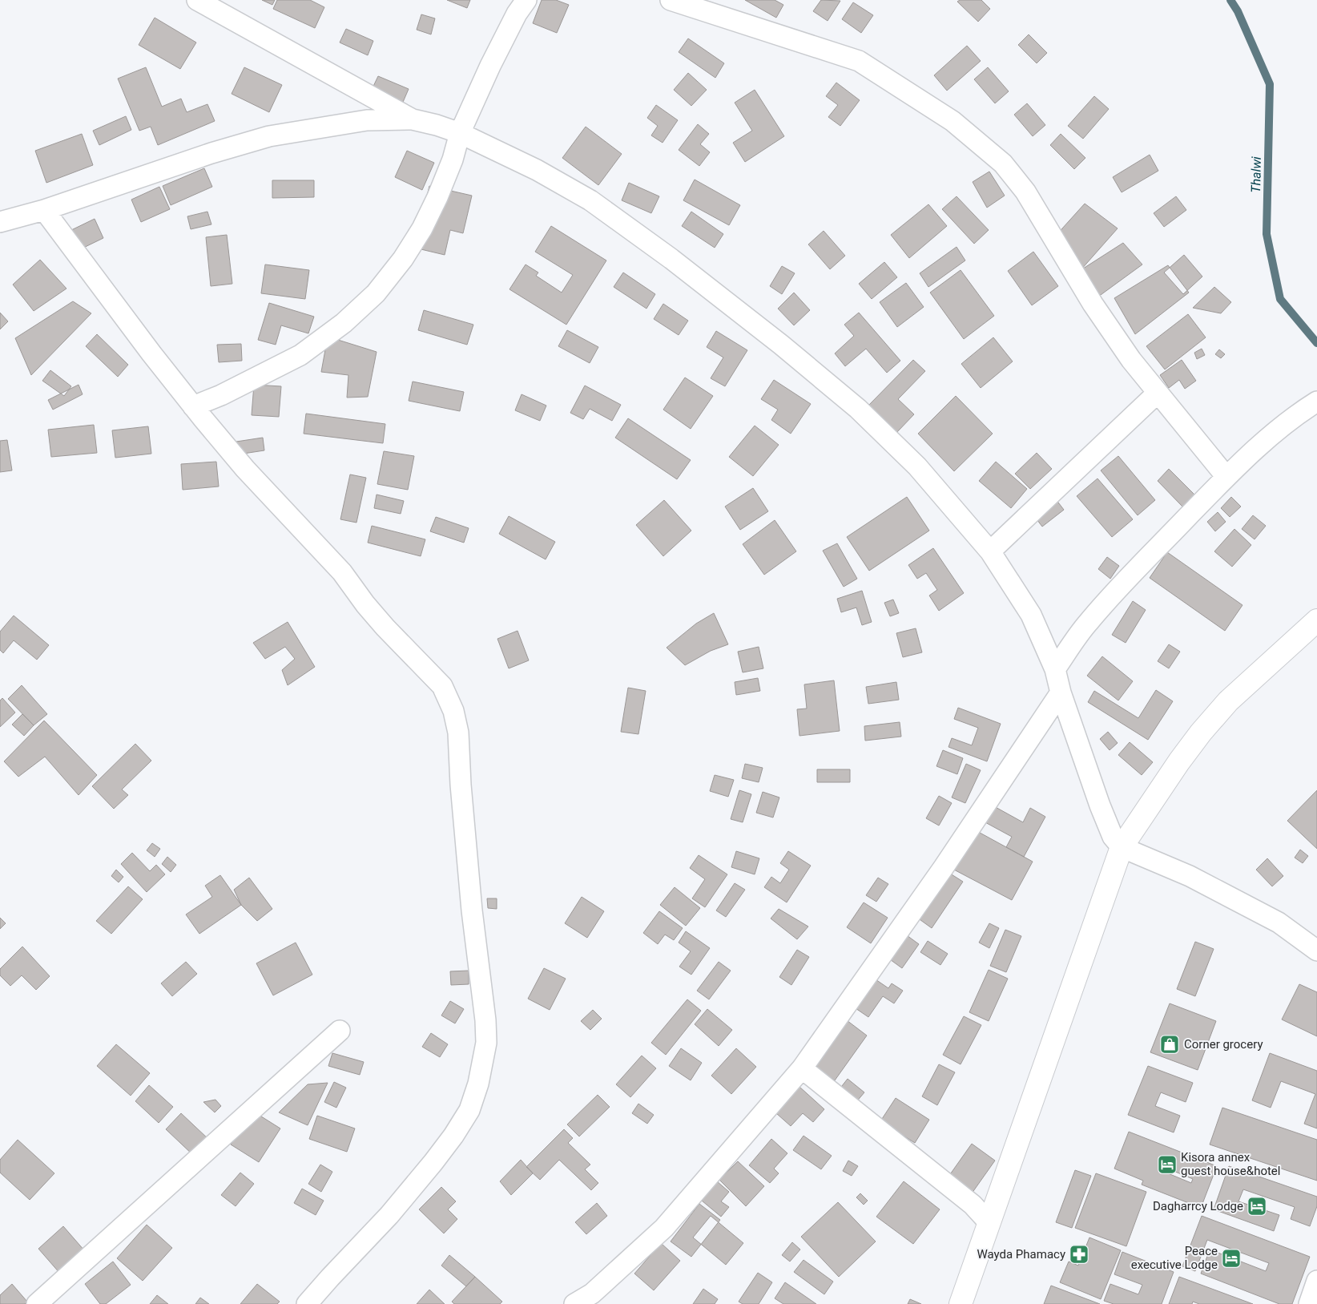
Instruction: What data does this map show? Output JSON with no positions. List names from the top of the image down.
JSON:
{
  "water": ["Thalwi"],
  "places": {
    "shop": ["Corner grocery"],
    "hotel": ["Kisora annex guest house&hotel", "Dagharrcy Lodge", "Peace executive Lodge"],
    "pharmacy": ["Wayda Phamacy"]
  }
}
